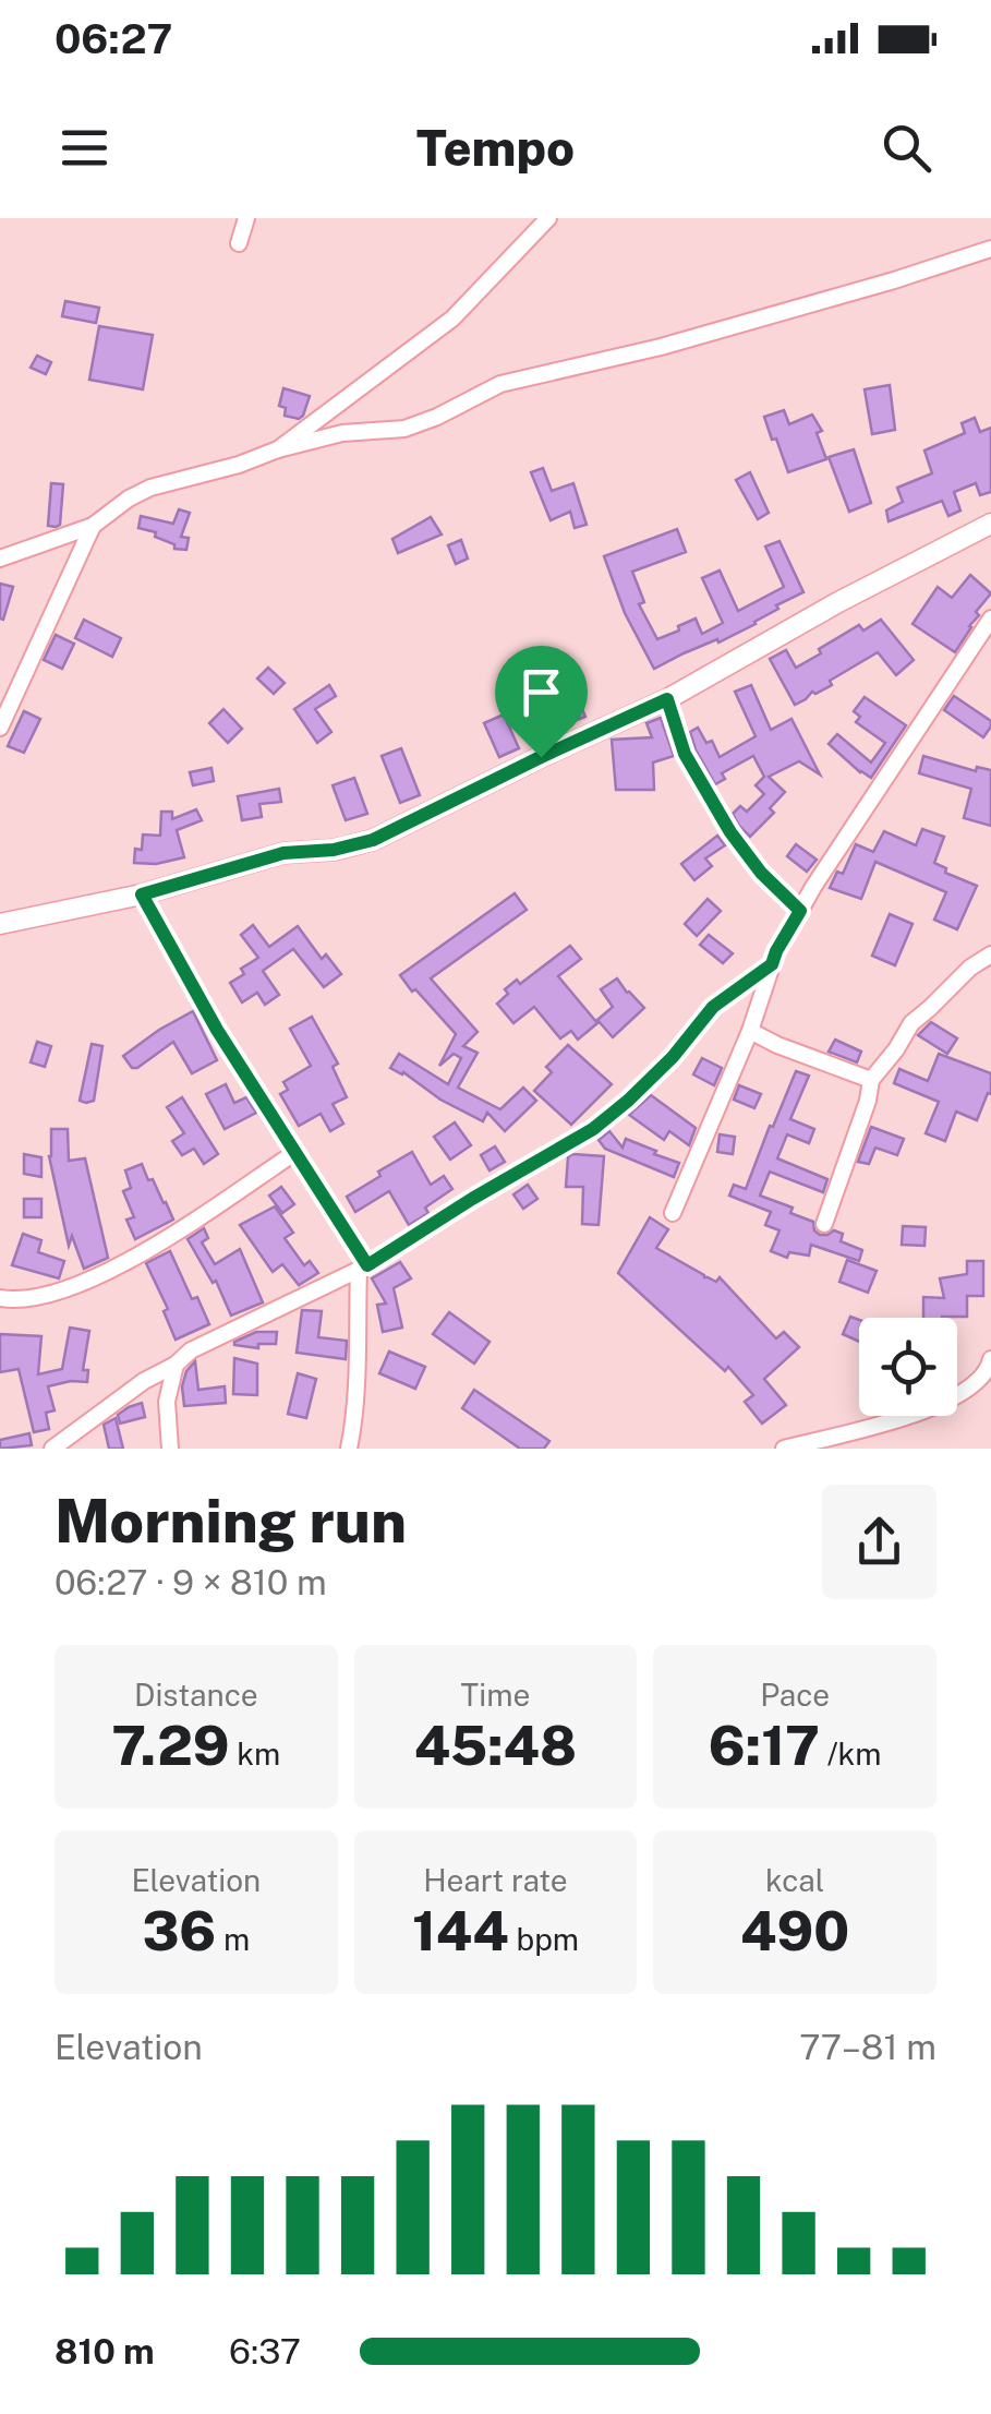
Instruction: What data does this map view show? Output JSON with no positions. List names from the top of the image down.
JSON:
{
  "page": {
    "status": "06:27",
    "header": "Tempo",
    "heading": ["Morning run", "06:27 · 9 × 810 m"],
    "stats": [
      ["Distance", "7.29 km"],
      ["Time", "45:48"],
      ["Pace", "6:17 /km"],
      ["Elevation", "36 m"],
      ["Heart rate", "144 bpm"],
      ["kcal", "490"]
    ],
    "chart": ["Elevation", "77–81 m"],
    "list": [
      {
        "name": "810 m",
        "note": "6:37"
      }
    ]
  }
}
